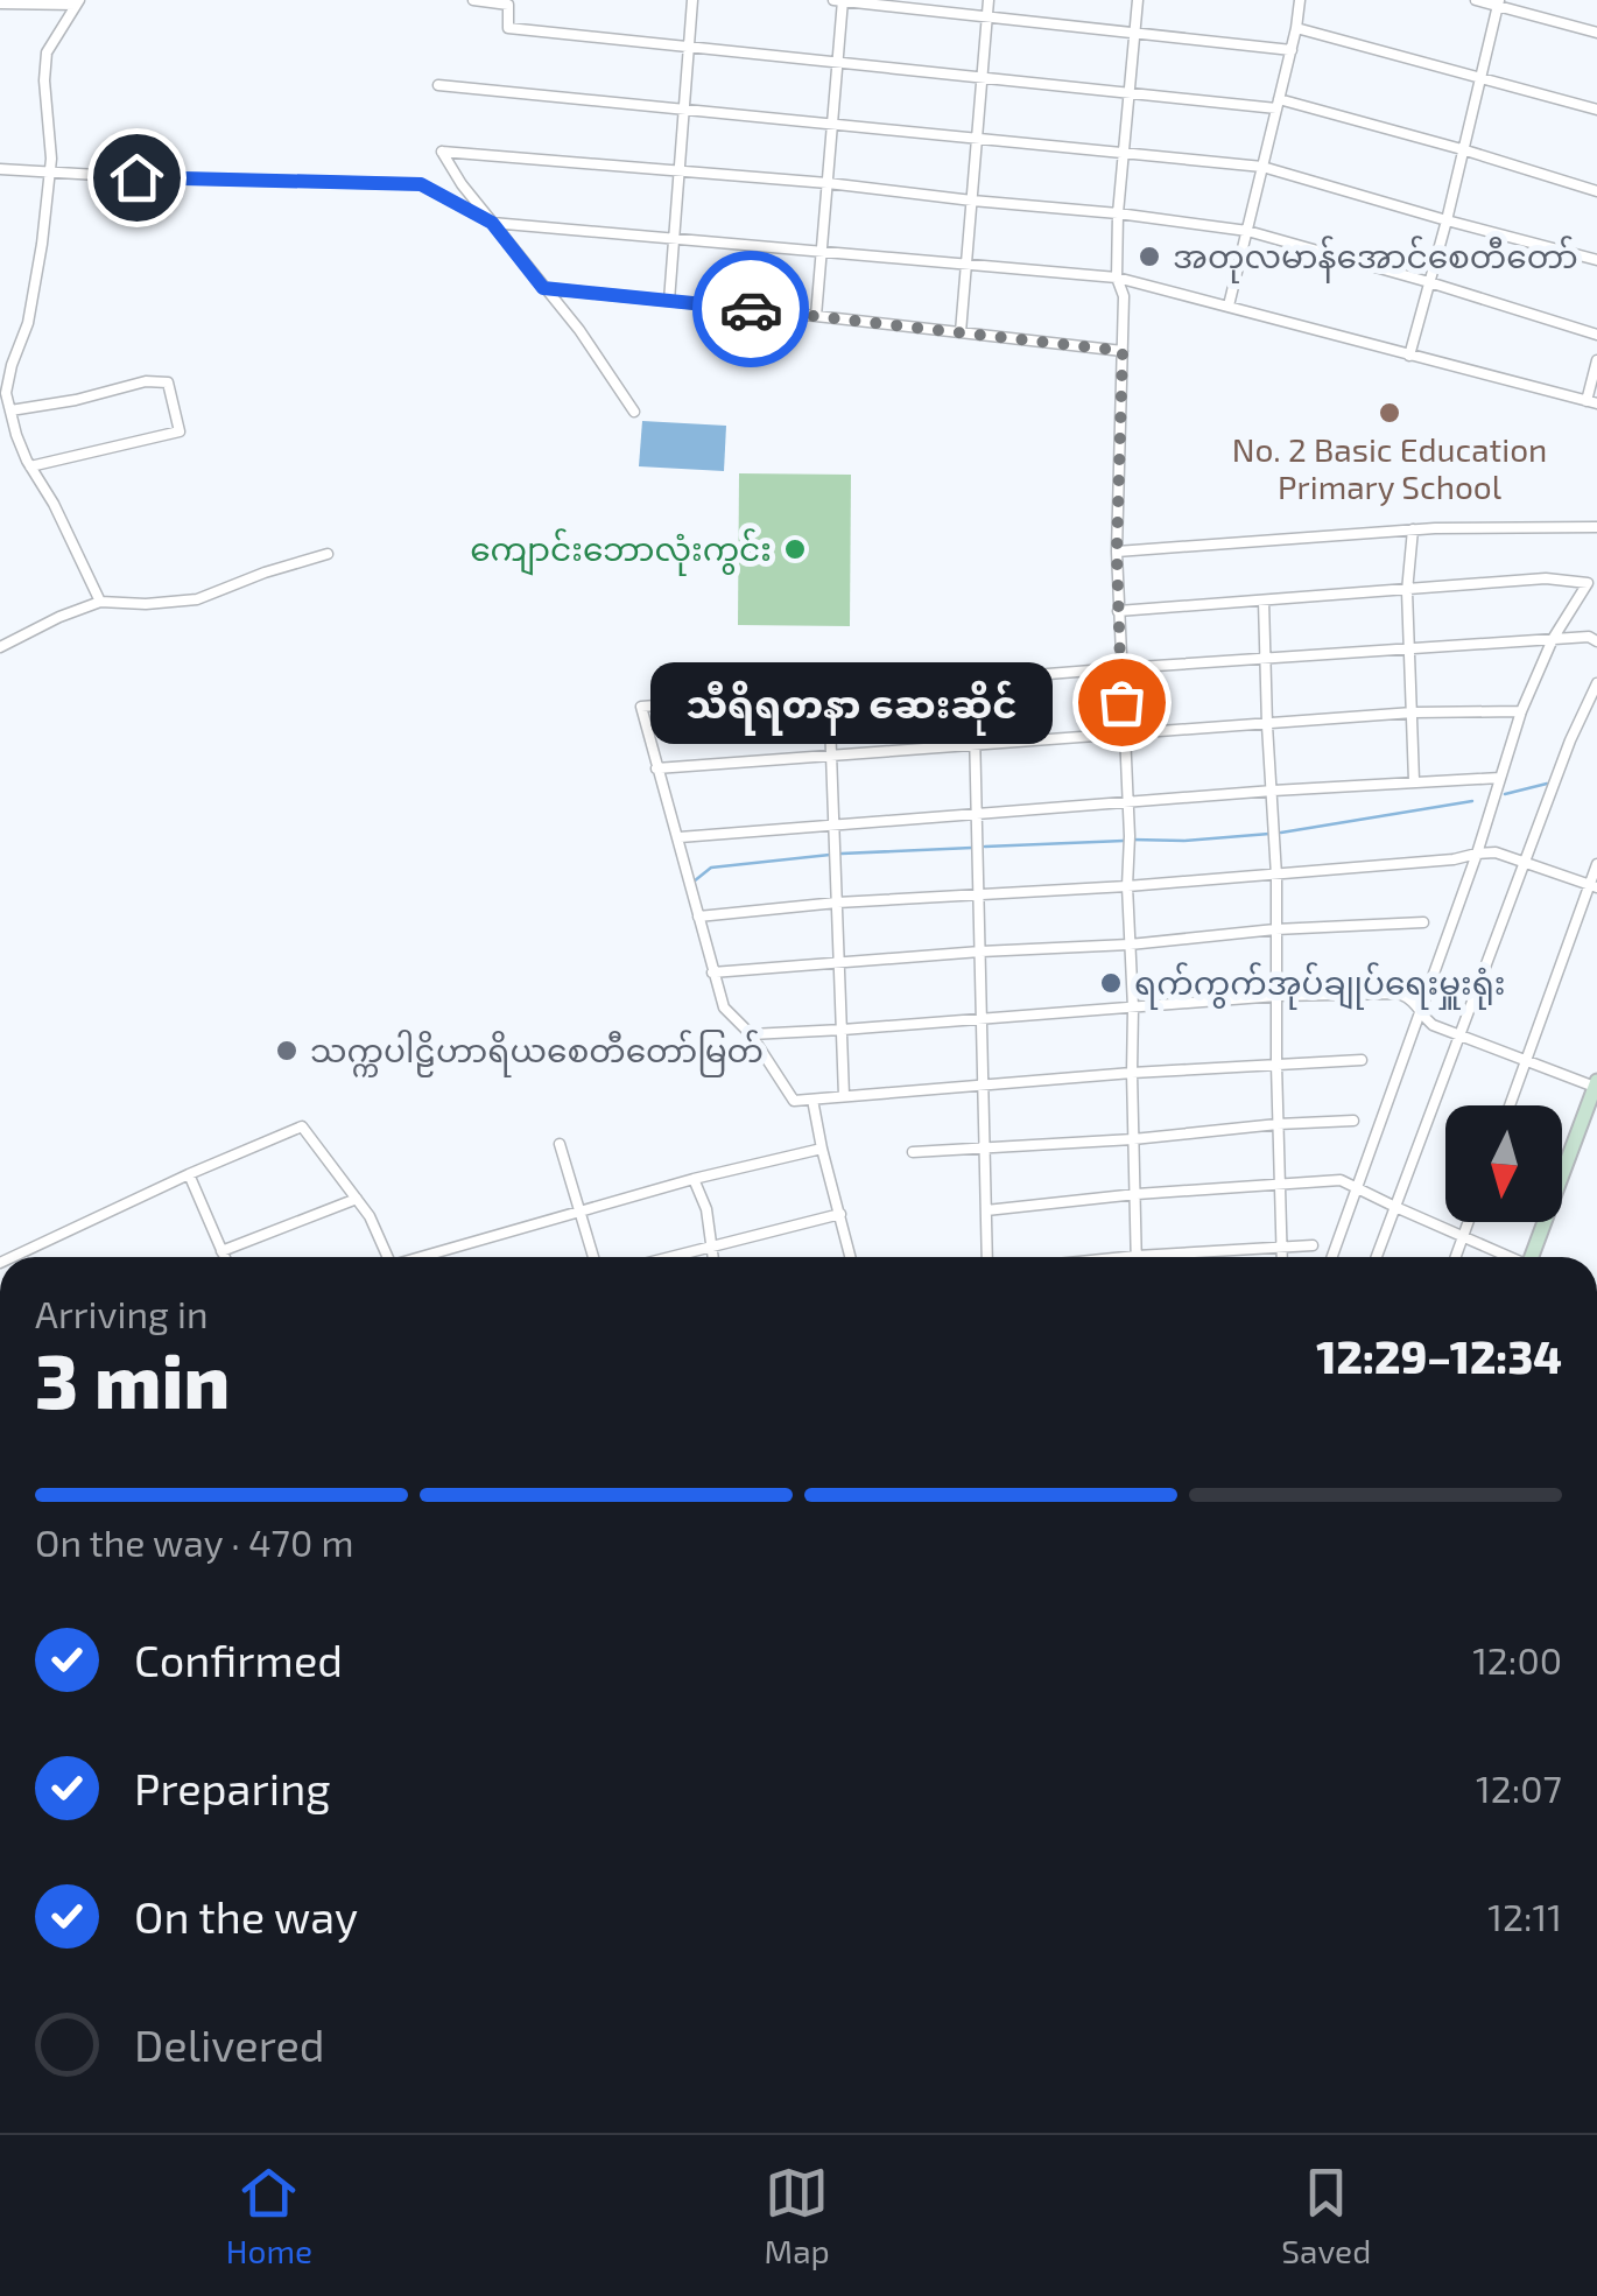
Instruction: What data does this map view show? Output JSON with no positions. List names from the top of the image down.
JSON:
{
  "places": [
    "အတုလမာန်အောင်စေတီတော်",
    "No. 2 Basic Education Primary School",
    "ကျောင်းဘောလုံးကွင်း",
    "သီရိရတနာ ဆေးဆိုင်",
    "ရက်ကွက်အုပ်ချုပ်ရေးမှူးရုံး",
    "သက္ကပါဠိဟာရိယစေတီတော်မြတ်"
  ],
  "north": "bottom",
  "page": {
    "bubble": "သီရိရတနာ ဆေးဆိုင်",
    "heading": ["3 min", "Arriving in", "12:29–12:34"],
    "bar": "On the way · 470 m",
    "list": [
      ["Confirmed", "12:00"],
      ["Preparing", "12:07"],
      ["On the way", "12:11"],
      "Delivered"
    ],
    "tabs": ["Home", "Map", "Saved"]
  }
}
